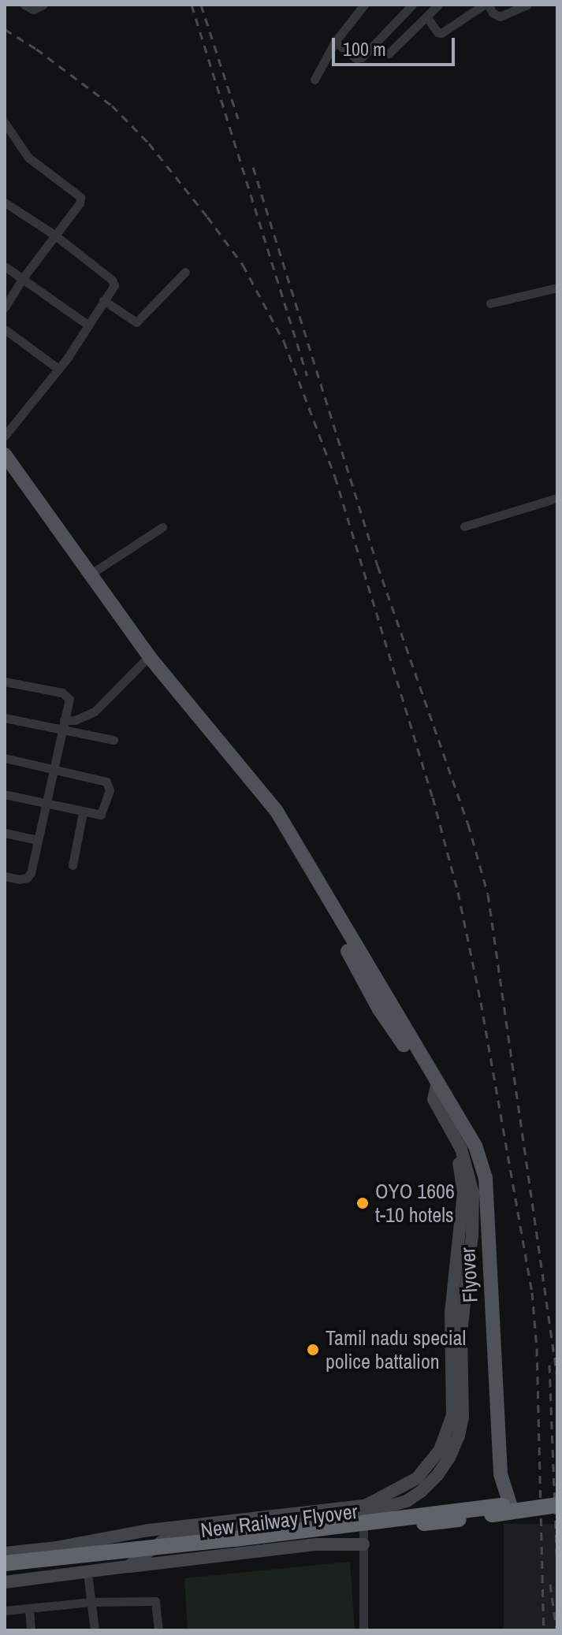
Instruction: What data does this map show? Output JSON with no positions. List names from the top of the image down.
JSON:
{
  "streets": {
    "highway": ["New Railway Flyover"],
    "main road": ["Flyover"]
  },
  "crossings": [
    ["Flyover", "New Railway Flyover"]
  ],
  "places": ["OYO 1606 t-10 hotels", "Tamil nadu special police battalion"],
  "scale_bar": "100 m"
}
